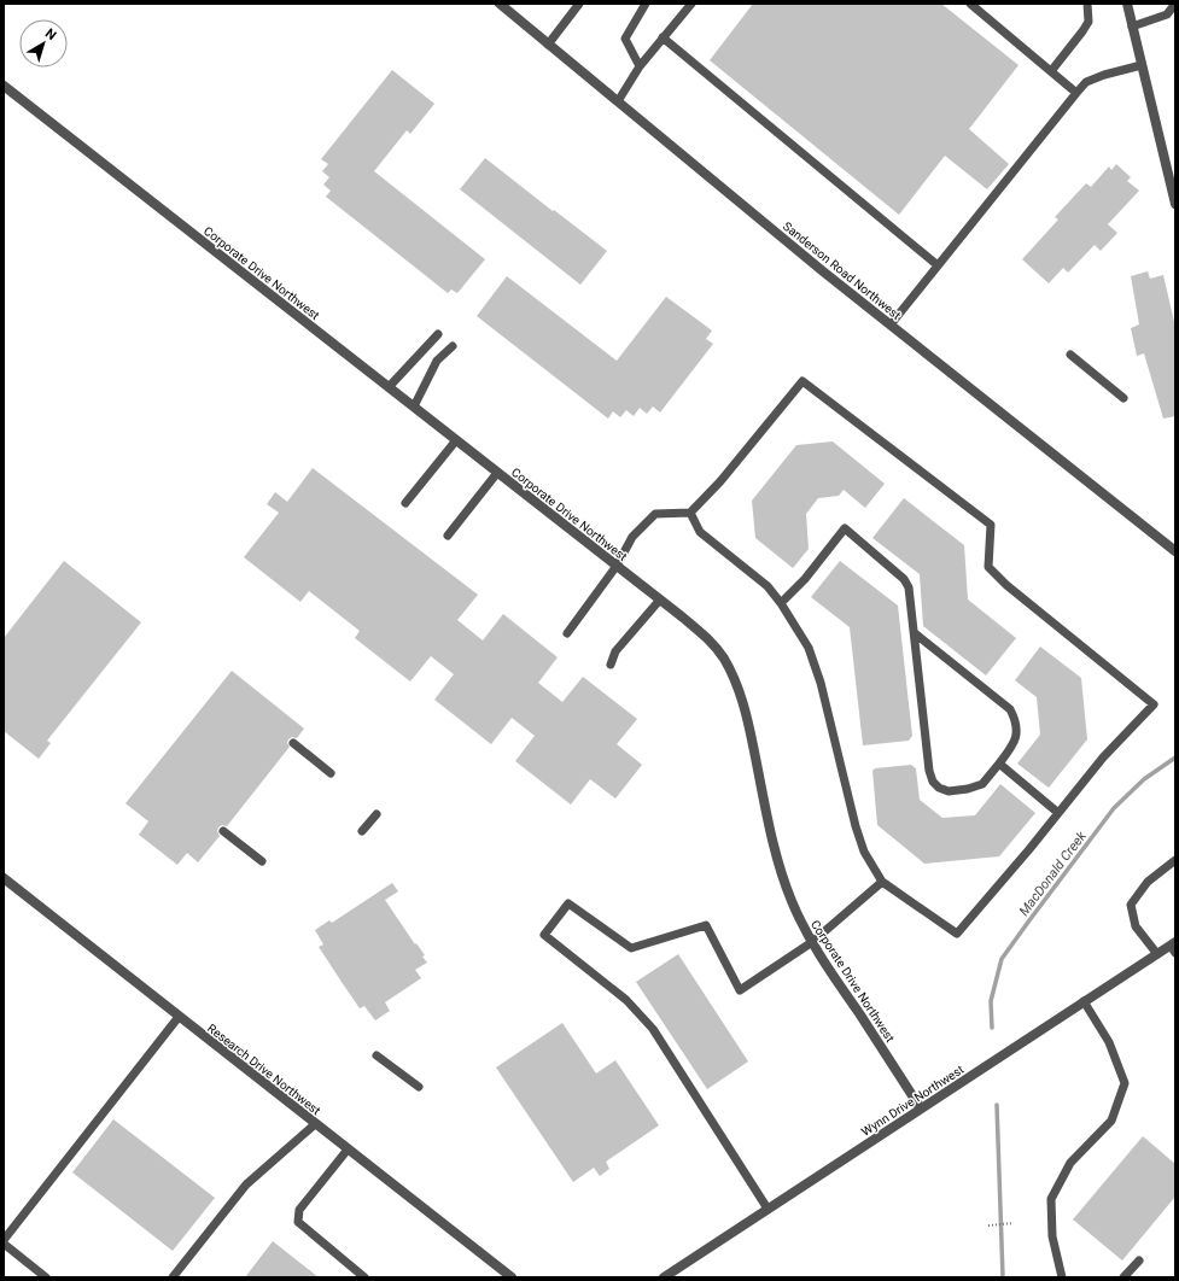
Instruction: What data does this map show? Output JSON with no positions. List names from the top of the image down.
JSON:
{
  "streets": {
    "street": [
      "Sanderson Road Northwest",
      "Corporate Drive Northwest",
      "Research Drive Northwest",
      "Wynn Drive Northwest"
    ]
  },
  "crossings": [
    ["Corporate Drive Northwest", "Wynn Drive Northwest"]
  ],
  "water": ["MacDonald Creek"],
  "north": "top right"
}
